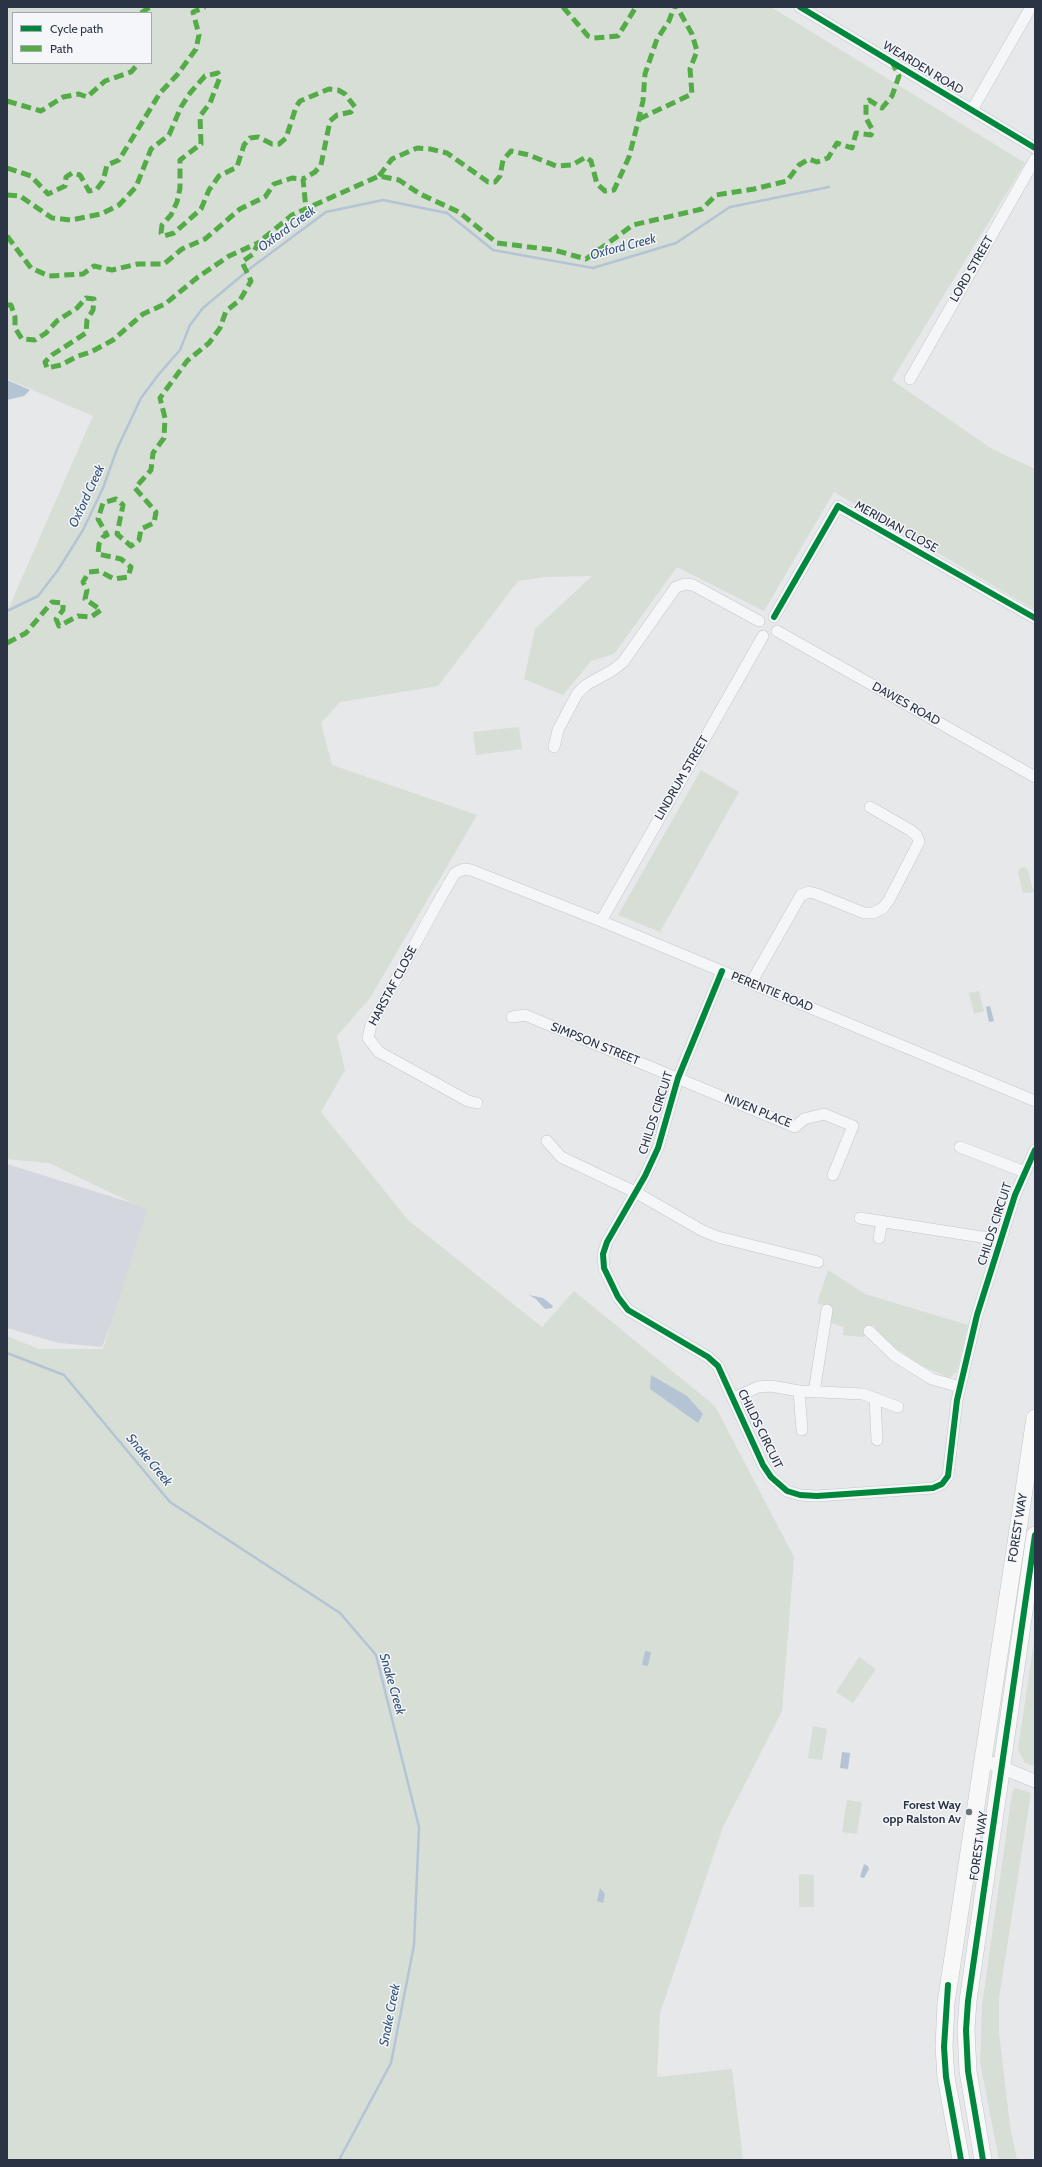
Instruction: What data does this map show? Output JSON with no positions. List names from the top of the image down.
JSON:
{
  "streets": {
    "main road": ["FOREST WAY"],
    "street": [
      "WEARDEN ROAD",
      "LORD STREET",
      "MERIDIAN CLOSE",
      "DAWES ROAD",
      "LINDRUM STREET",
      "HARSTAF CLOSE",
      "PERENTIE ROAD",
      "SIMPSON STREET",
      "NIVEN PLACE",
      "CHILDS CIRCUIT"
    ]
  },
  "crossings": [
    ["MERIDIAN CLOSE", "DAWES ROAD"],
    ["MERIDIAN CLOSE", "LINDRUM STREET"],
    ["DAWES ROAD", "LINDRUM STREET"],
    ["LINDRUM STREET", "PERENTIE ROAD"],
    ["HARSTAF CLOSE", "PERENTIE ROAD"],
    ["PERENTIE ROAD", "CHILDS CIRCUIT"],
    ["SIMPSON STREET", "NIVEN PLACE"],
    ["SIMPSON STREET", "CHILDS CIRCUIT"],
    ["NIVEN PLACE", "CHILDS CIRCUIT"]
  ],
  "water": ["Oxford Creek", "Snake Creek"],
  "places": ["Forest Way opp Ralston Av"],
  "legend": ["Cycle path", "Path"]
}
